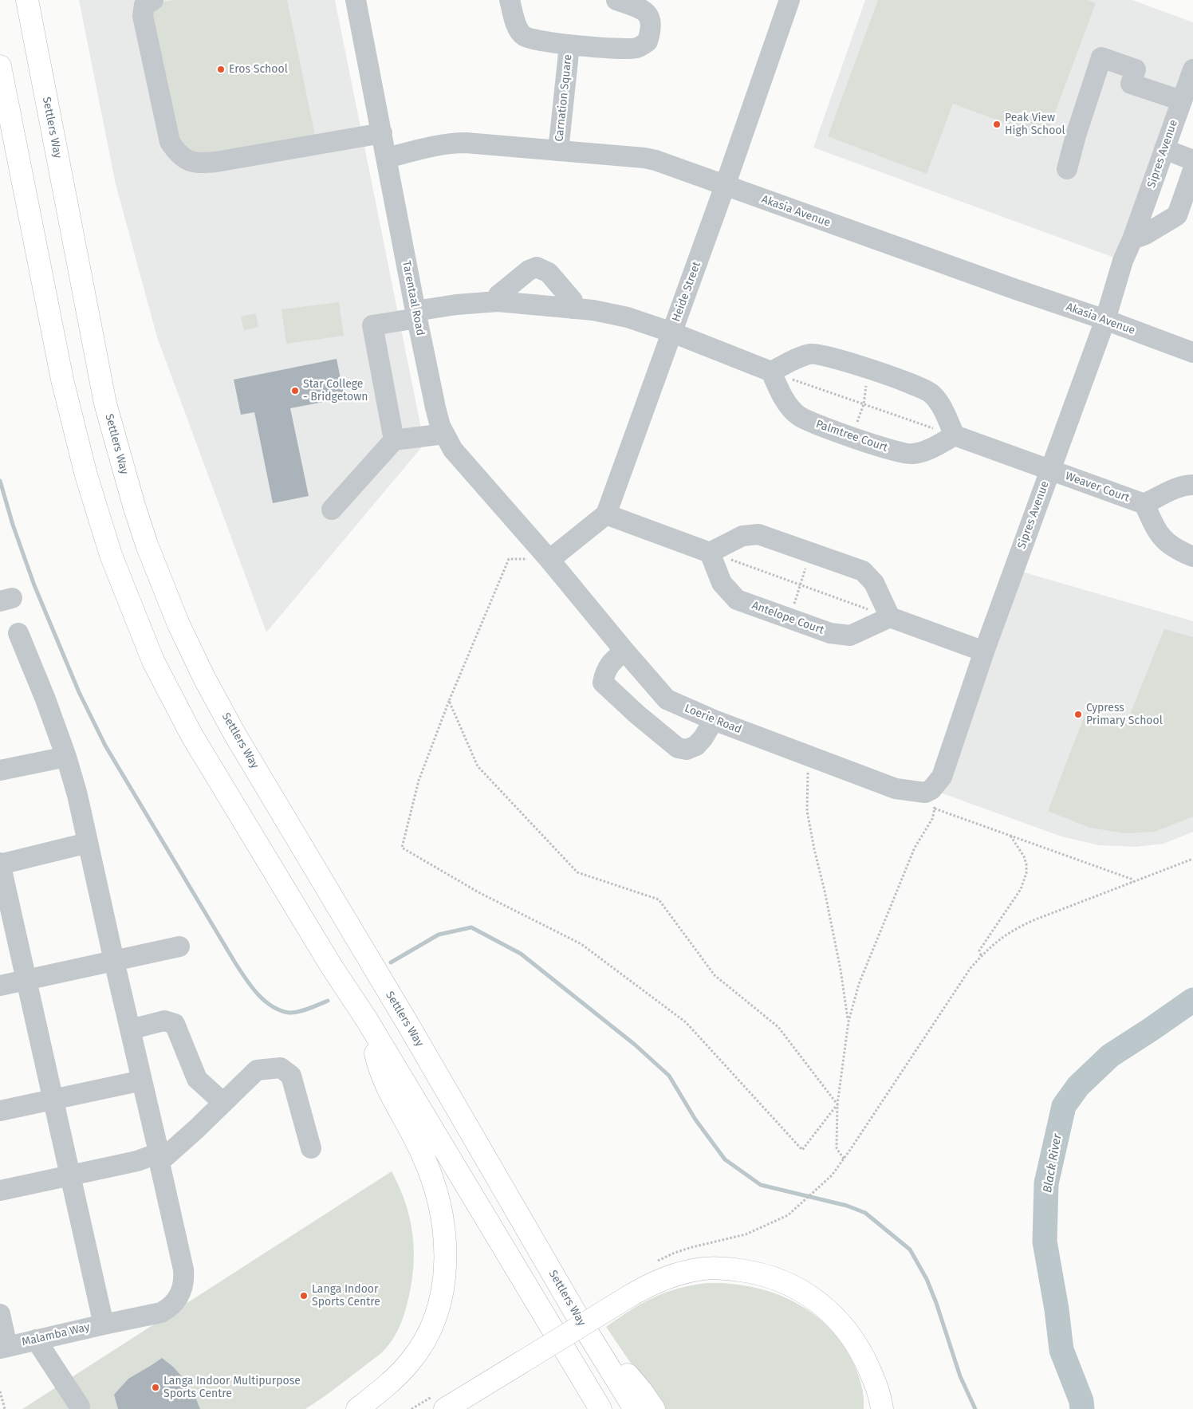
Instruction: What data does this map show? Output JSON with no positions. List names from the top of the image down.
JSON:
{
  "streets": {
    "highway": ["Settlers Way"],
    "street": [
      "Carnation Square",
      "Sipres Avenue",
      "Akasia Avenue",
      "Heide Street",
      "Tarentaal Road",
      "Palmtree Court",
      "Weaver Court",
      "Antelope Court",
      "Loerie Road",
      "Malamba Way"
    ]
  },
  "crossings": [
    ["Carnation Square", "Akasia Avenue"],
    ["Sipres Avenue", "Akasia Avenue"],
    ["Sipres Avenue", "Weaver Court"],
    ["Sipres Avenue", "Loerie Road"],
    ["Akasia Avenue", "Heide Street"],
    ["Akasia Avenue", "Tarentaal Road"],
    ["Tarentaal Road", "Loerie Road"]
  ],
  "water": ["Black River"],
  "places": [
    "Eros School",
    "Peak View High School",
    "Star College - Bridgetown",
    "Cypress Primary School",
    "Langa Indoor Sports Centre",
    "Langa Indoor Multipurpose Sports Centre"
  ]
}
